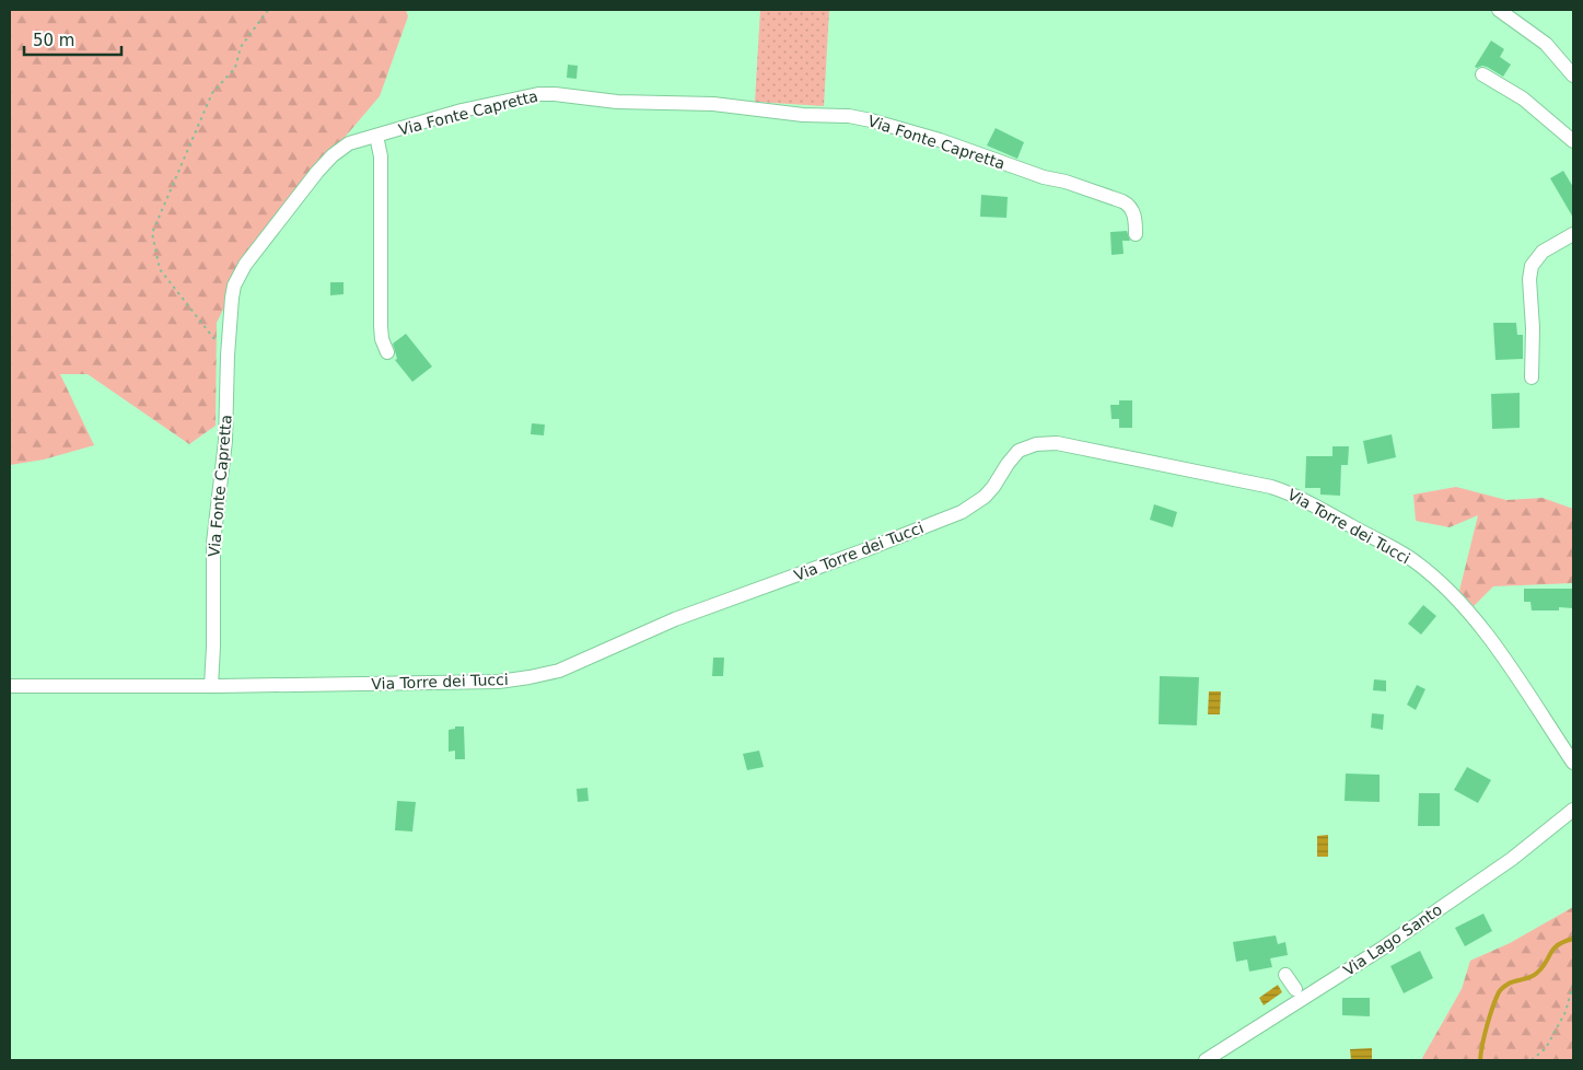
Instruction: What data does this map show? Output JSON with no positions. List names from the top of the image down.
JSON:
{
  "streets": {
    "street": ["Via Fonte Capretta", "Via Torre dei Tucci", "Via Lago Santo"]
  },
  "crossings": [
    ["Via Fonte Capretta", "Via Torre dei Tucci"]
  ],
  "scale_bar": "50 m"
}
